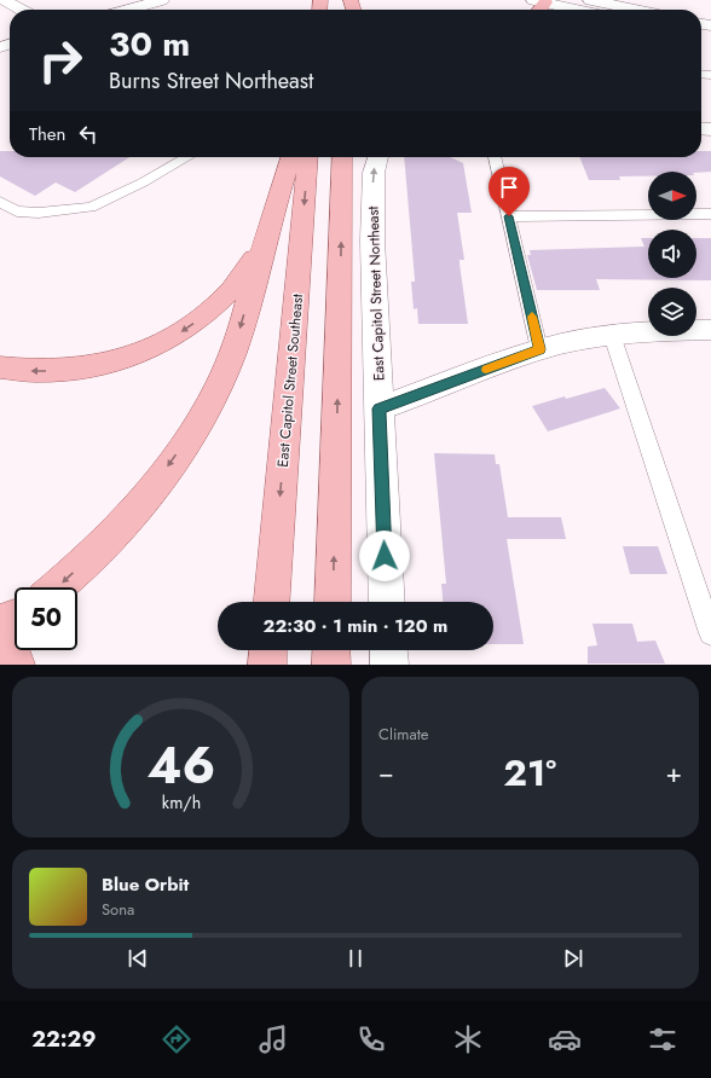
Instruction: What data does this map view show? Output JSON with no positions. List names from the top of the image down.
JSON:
{
  "streets": {
    "main road": ["East Capitol Street Northeast", "East Capitol Street Southeast"]
  },
  "north": "right",
  "page": {
    "turn": ["30 m", "Burns Street Northeast"],
    "then": "Then",
    "limit": "50",
    "trip": "22:30 · 1 min · 120 m",
    "tile": "Climate",
    "heat": ["−", "21°", "+"],
    "song": ["Blue Orbit", "Sona"],
    "tabs": "22:29",
    "gauge": ["46", "km/h"]
  }
}
